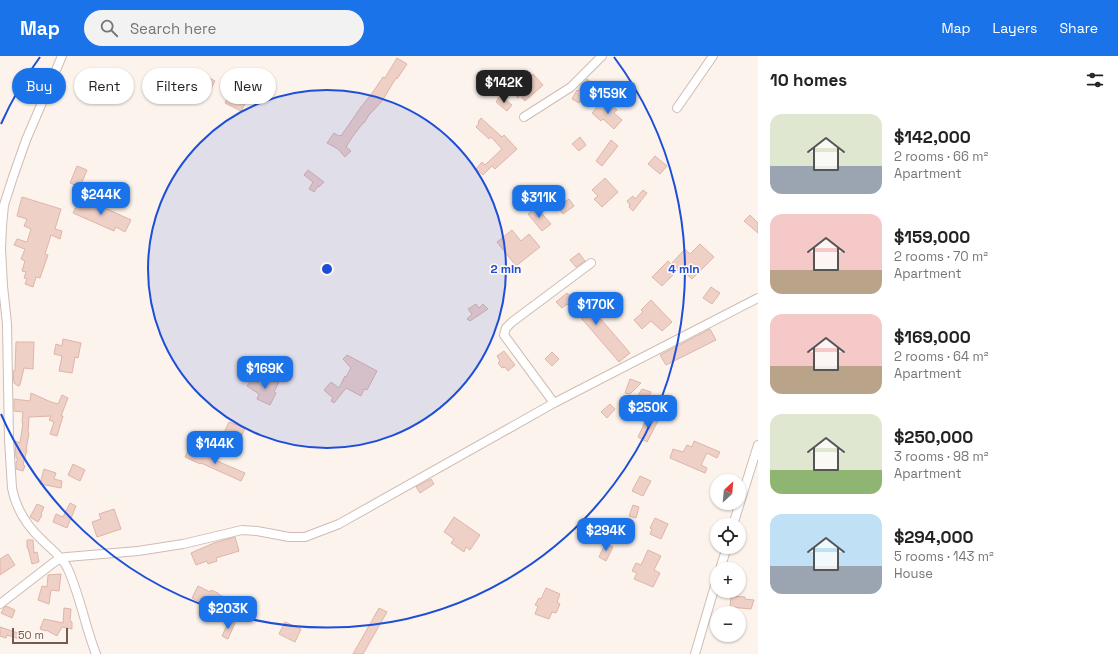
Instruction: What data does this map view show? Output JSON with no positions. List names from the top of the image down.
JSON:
{
  "scale_bar": "50 m",
  "north": "top right",
  "page": {
    "header": "Map",
    "search": "Search here",
    "nav": ["Map", "Layers", "Share"],
    "heading": "10 homes",
    "chip": [
      "Buy",
      "Rent",
      "Filters",
      "New"
    ],
    "price": [
      "$142K",
      "$159K",
      "$244K",
      "$311K",
      "$170K",
      "$169K",
      "$250K",
      "$144K",
      "$294K",
      "$203K"
    ],
    "list": [
      {
        "name": "$142,000",
        "note": "2 rooms · 66 m² · Apartment"
      },
      {
        "name": "$159,000",
        "note": "2 rooms · 70 m² · Apartment"
      },
      {
        "name": "$169,000",
        "note": "2 rooms · 64 m² · Apartment"
      },
      {
        "name": "$250,000",
        "note": "3 rooms · 98 m² · Apartment"
      },
      {
        "name": "$294,000",
        "note": "5 rooms · 143 m² · House"
      }
    ],
    "map_buttons": ["+", "−"],
    "scale": "50 m"
  },
  "rings": ["2 min", "4 min"]
}
